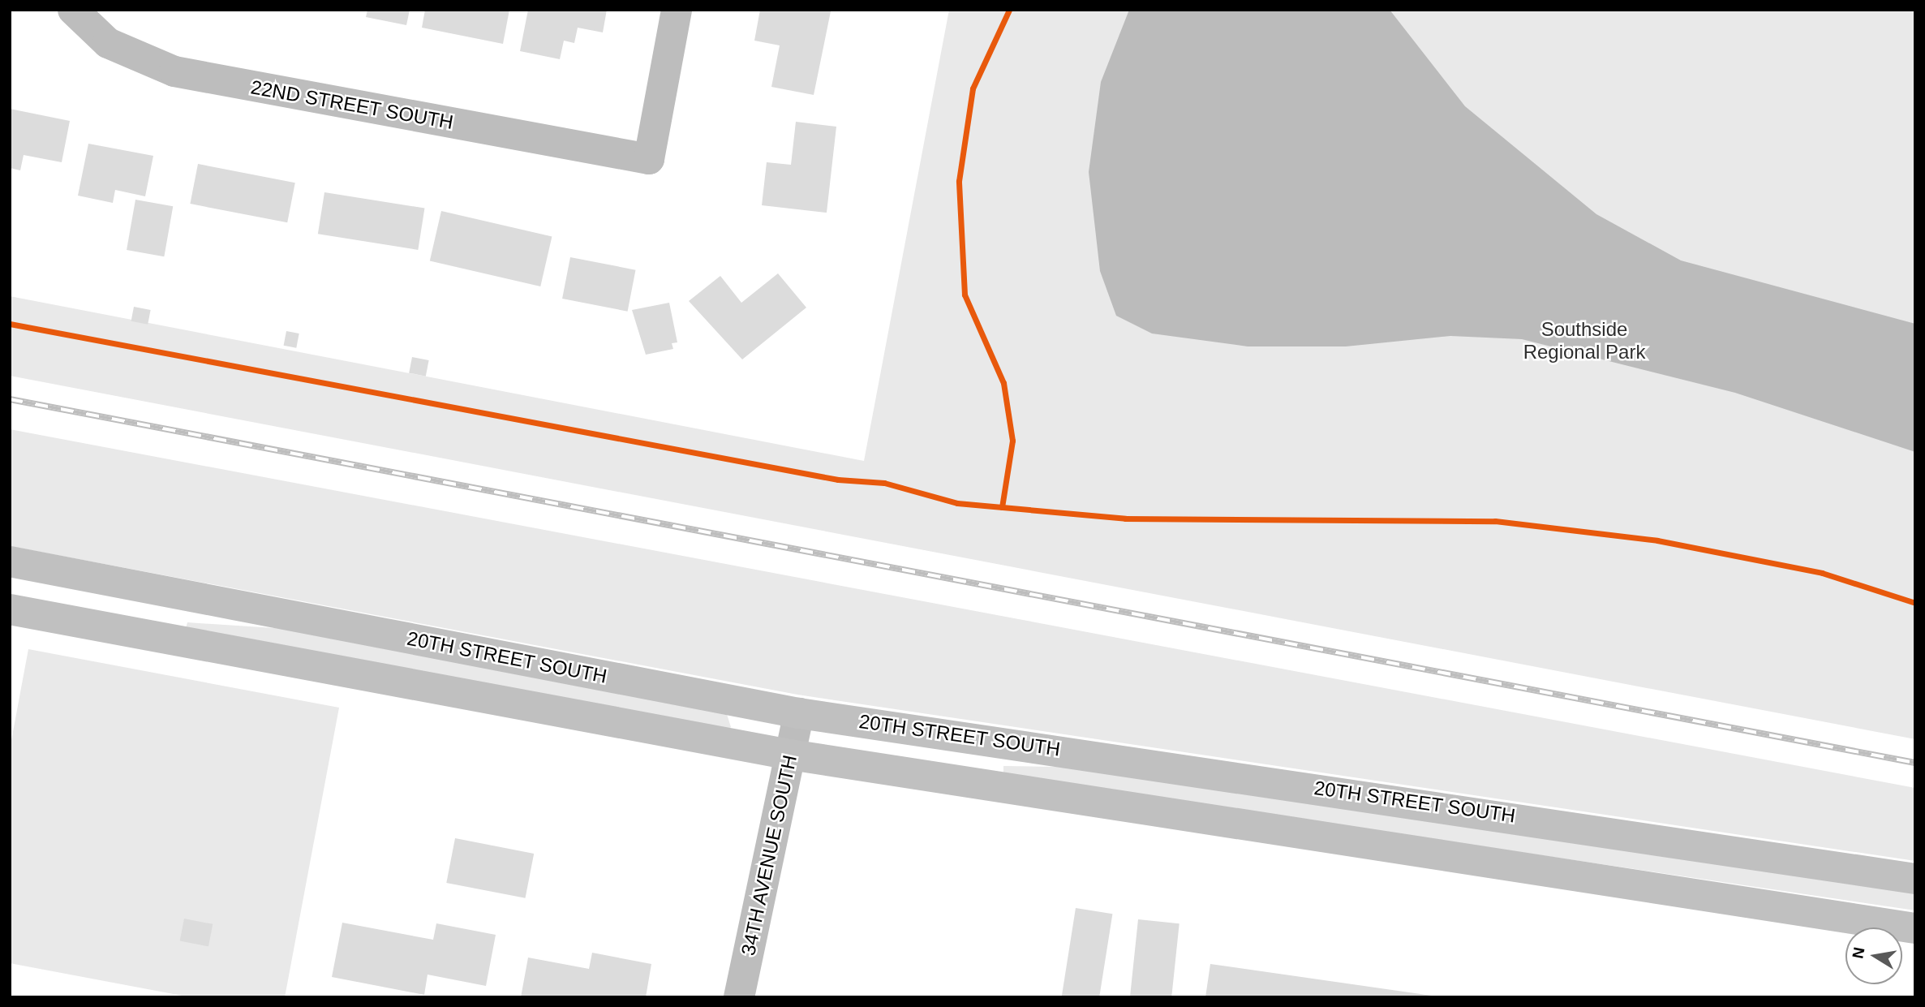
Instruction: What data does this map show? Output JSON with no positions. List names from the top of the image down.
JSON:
{
  "streets": {
    "street": ["22ND STREET SOUTH", "20TH STREET SOUTH", "34TH AVENUE SOUTH"]
  },
  "crossings": [
    ["20TH STREET SOUTH", "34TH AVENUE SOUTH"]
  ],
  "parks": ["Southside Regional Park"],
  "north": "left"
}
